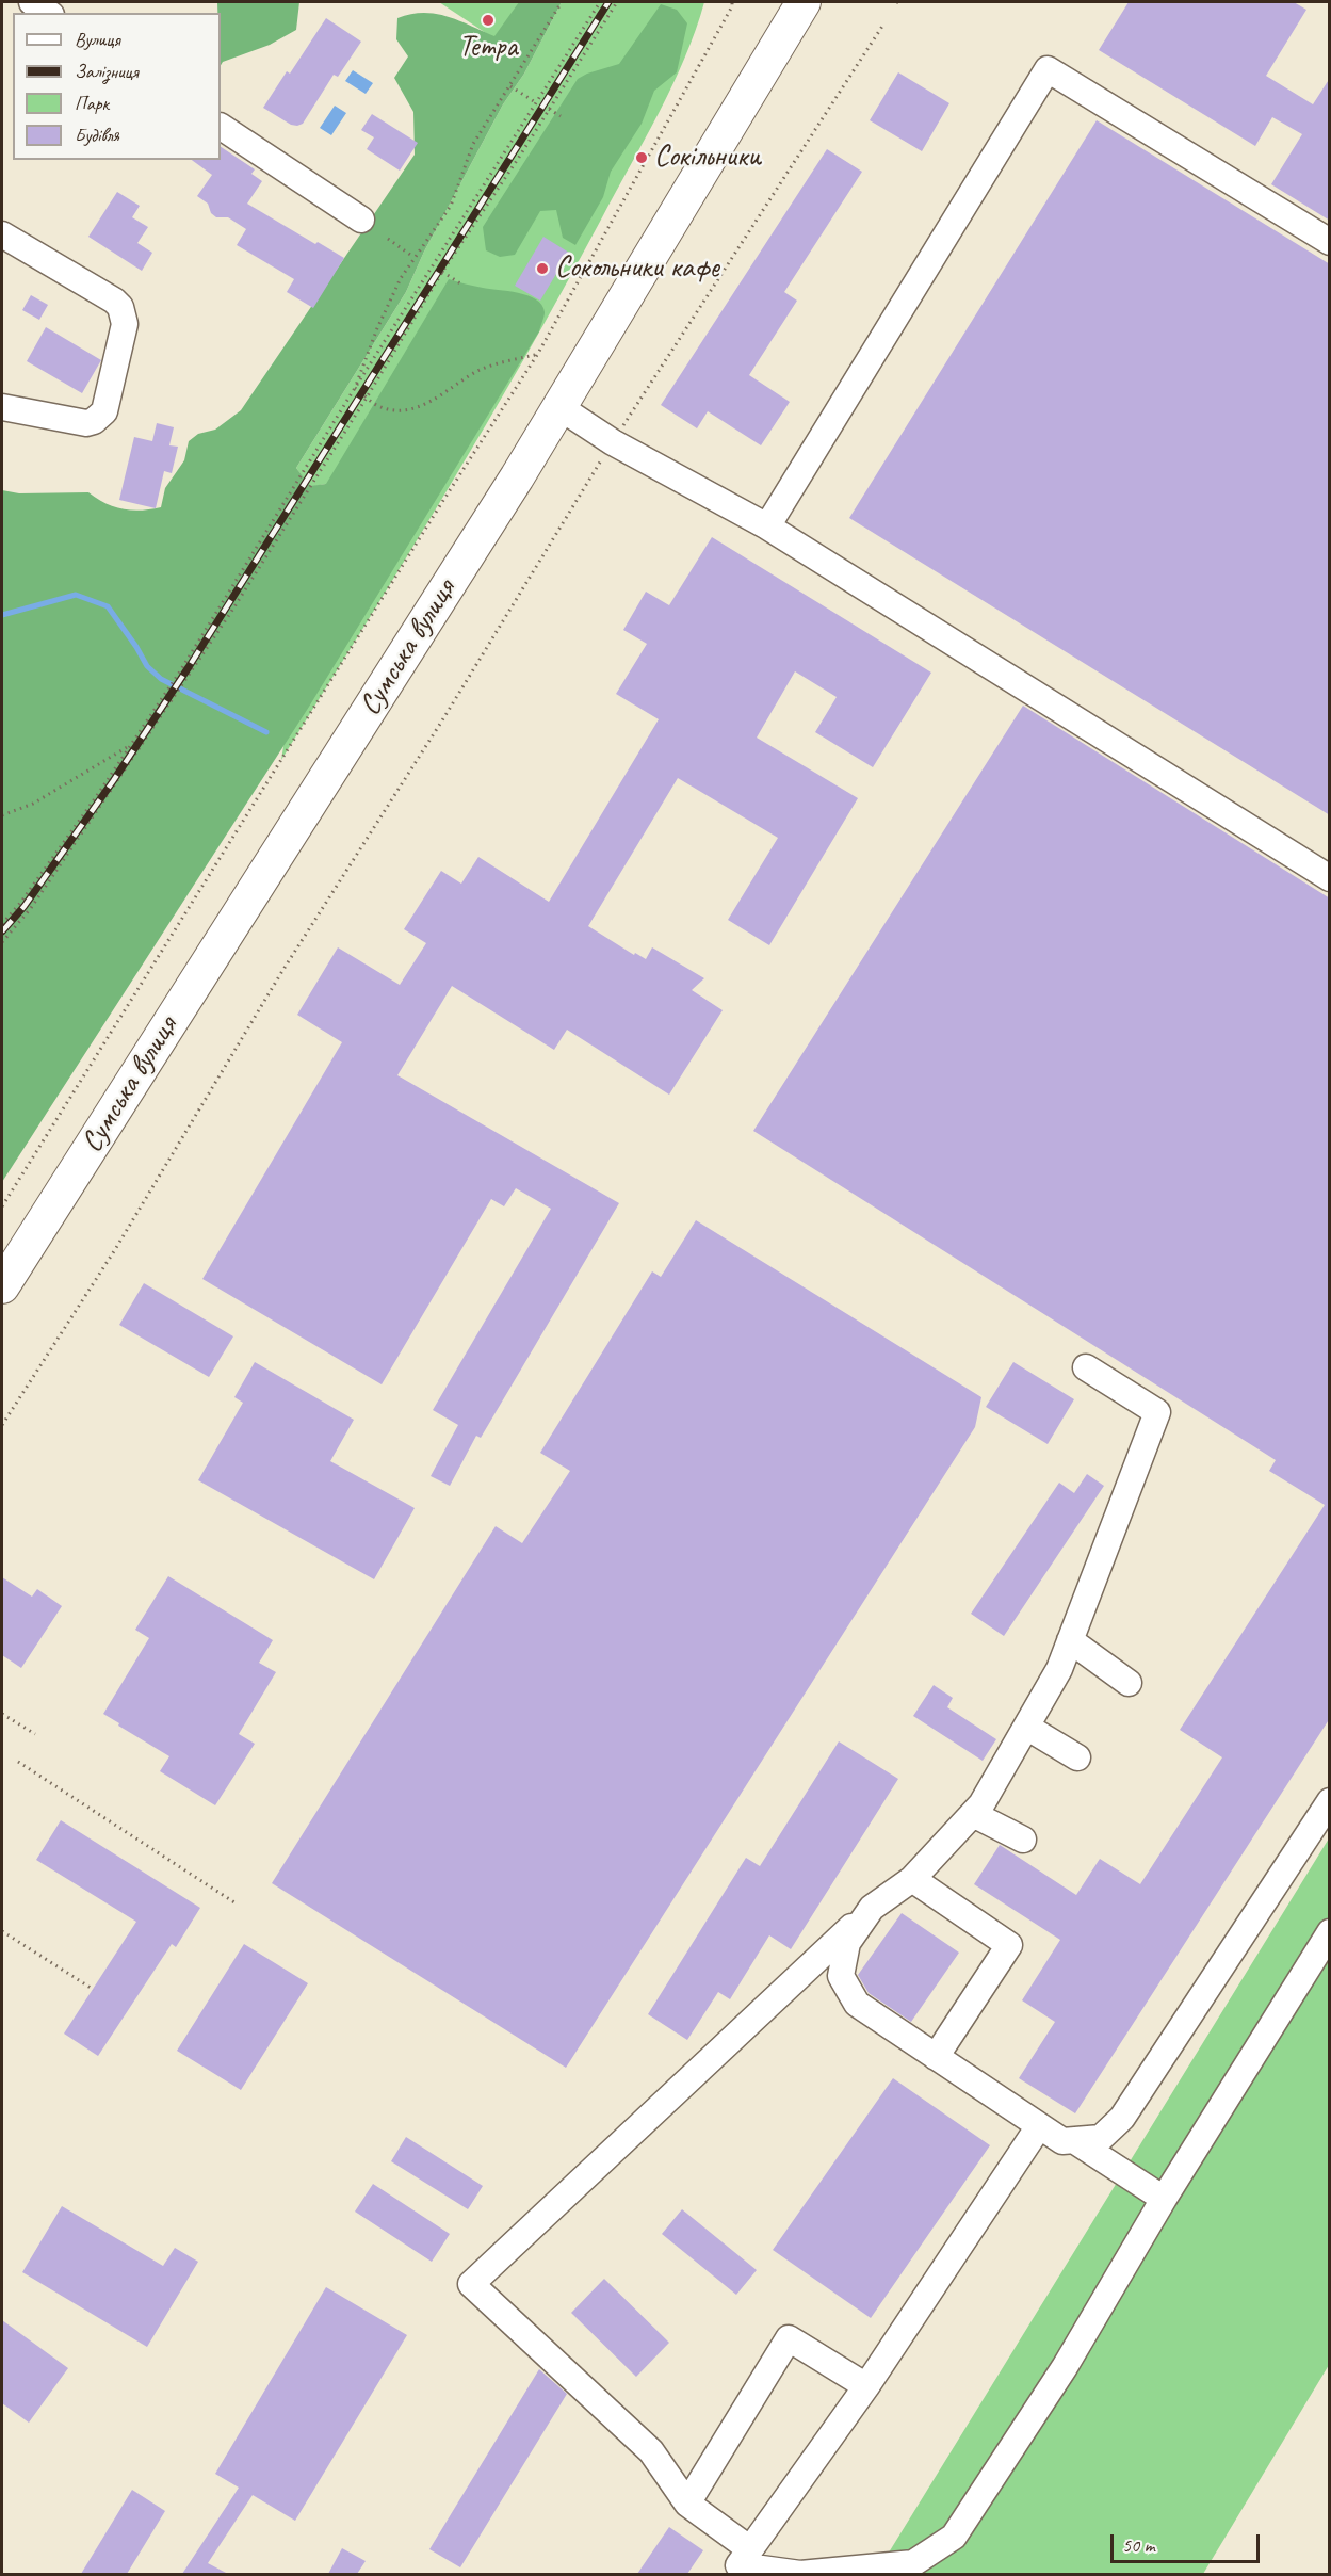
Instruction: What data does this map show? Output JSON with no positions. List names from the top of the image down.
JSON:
{
  "streets": {
    "main road": ["Сумська вулиця"]
  },
  "places": ["Тетра", "Сокільники", "Сокольники кафе"],
  "legend": [
    "Вулиця",
    "Залізниця",
    "Парк",
    "Будівля"
  ],
  "scale_bar": "50 m"
}
